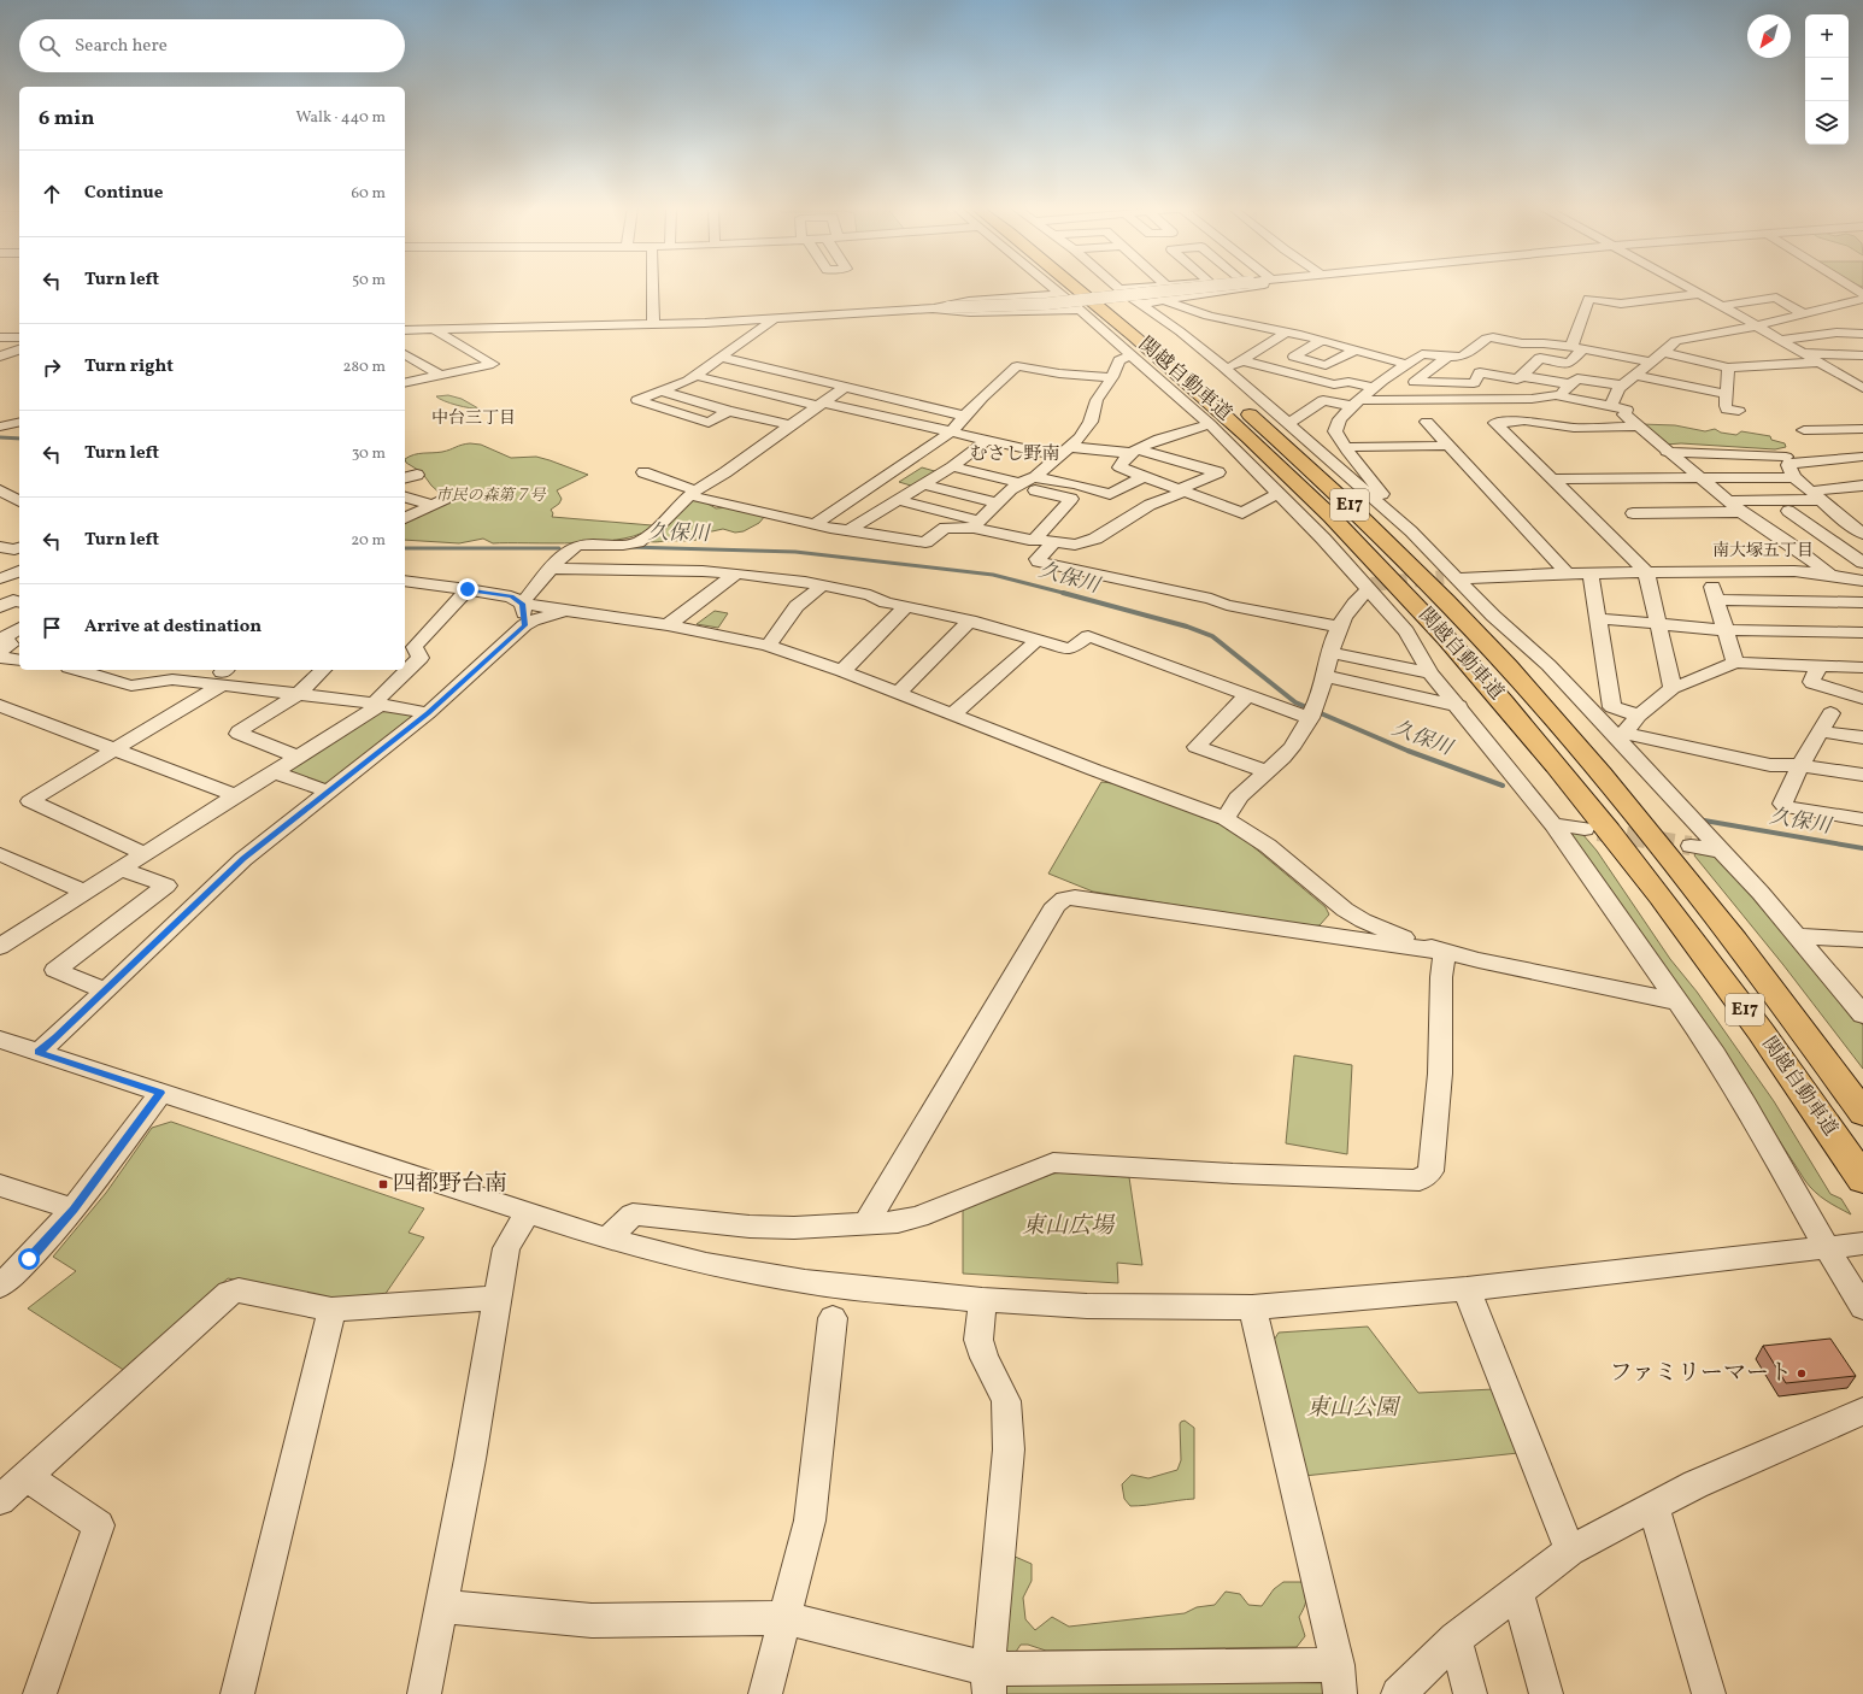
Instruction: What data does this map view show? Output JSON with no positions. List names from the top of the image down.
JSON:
{
  "streets": {
    "highway": ["関越自動車道", "E17"]
  },
  "districts": ["中台三丁目", "むさし野南", "南大塚五丁目"],
  "water": ["久保川"],
  "parks": ["市民の森第７号", "東山広場", "東山公園"],
  "places": {
    "transit": ["四都野台南"],
    "other": ["ファミリーマート"]
  },
  "north": "bottom left",
  "page": {
    "map_buttons": ["+", "−"],
    "search": "Search here",
    "heading": ["6 min", "Walk · 440 m"],
    "list": [
      ["Continue", "60 m"],
      ["Turn left", "50 m"],
      ["Turn right", "280 m"],
      ["Turn left", "30 m"],
      ["Turn left", "20 m"],
      "Arrive at destination"
    ]
  }
}
